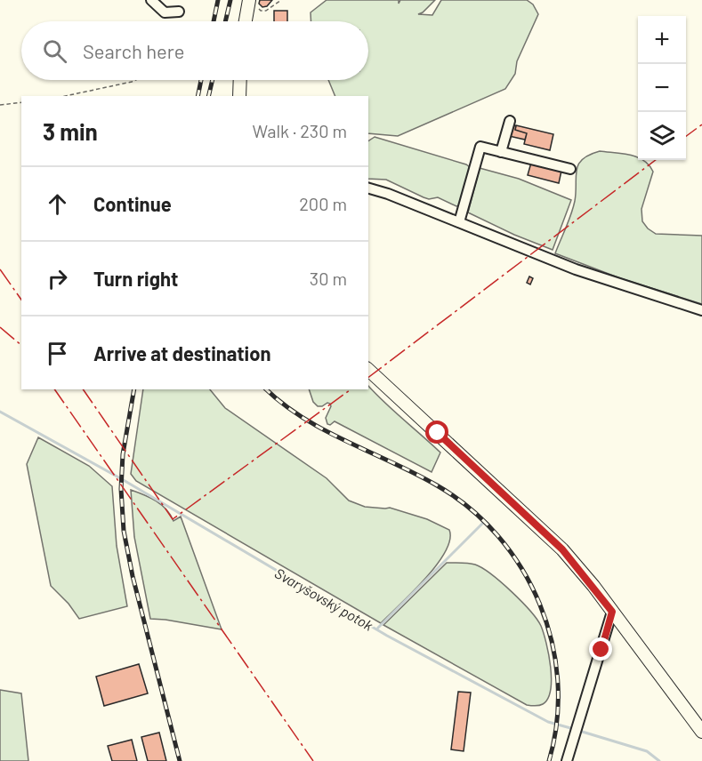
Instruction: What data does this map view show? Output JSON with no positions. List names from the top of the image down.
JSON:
{
  "water": ["Svaryšovský potok"],
  "page": {
    "map_buttons": ["+", "−"],
    "search": "Search here",
    "heading": ["3 min", "Walk · 230 m"],
    "list": [
      ["Continue", "200 m"],
      ["Turn right", "30 m"],
      "Arrive at destination"
    ]
  }
}
